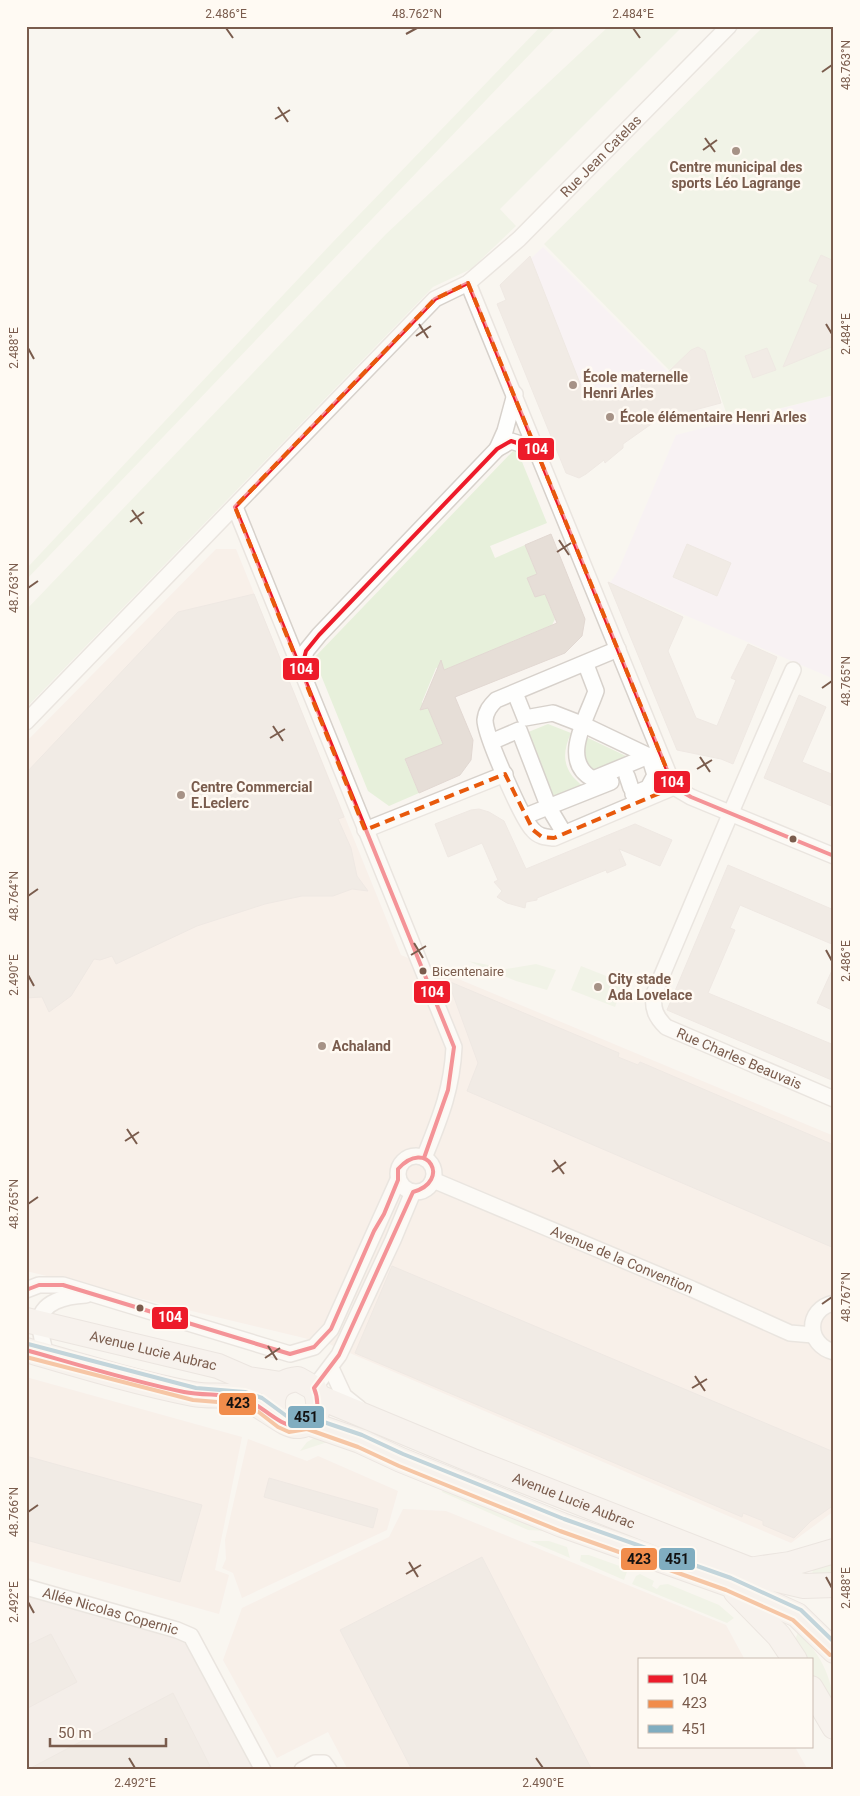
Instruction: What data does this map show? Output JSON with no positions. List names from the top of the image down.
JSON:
{
  "streets": {
    "main road": ["Avenue Lucie Aubrac"],
    "street": [
      "Rue Jean Catelas",
      "Rue Charles Beauvais",
      "Avenue de la Convention",
      "Allée Nicolas Copernic"
    ]
  },
  "places": [
    "Centre municipal des sports Léo Lagrange",
    "École maternelle Henri Arles",
    "École élémentaire Henri Arles",
    "Centre Commercial E.Leclerc",
    "Bicentenaire",
    "City stade Ada Lovelace",
    "Achaland"
  ],
  "lines": ["transit line 104", "transit line 451", "transit line 423"],
  "legend": ["104", "423", "451"],
  "scale_bar": "50 m",
  "coordinates": [
    "2.486°E",
    "48.762°N",
    "2.484°E",
    "48.763°N",
    "2.488°E",
    "48.765°N",
    "48.764°N",
    "2.490°E",
    "48.767°N",
    "48.766°N",
    "2.492°E"
  ]
}
